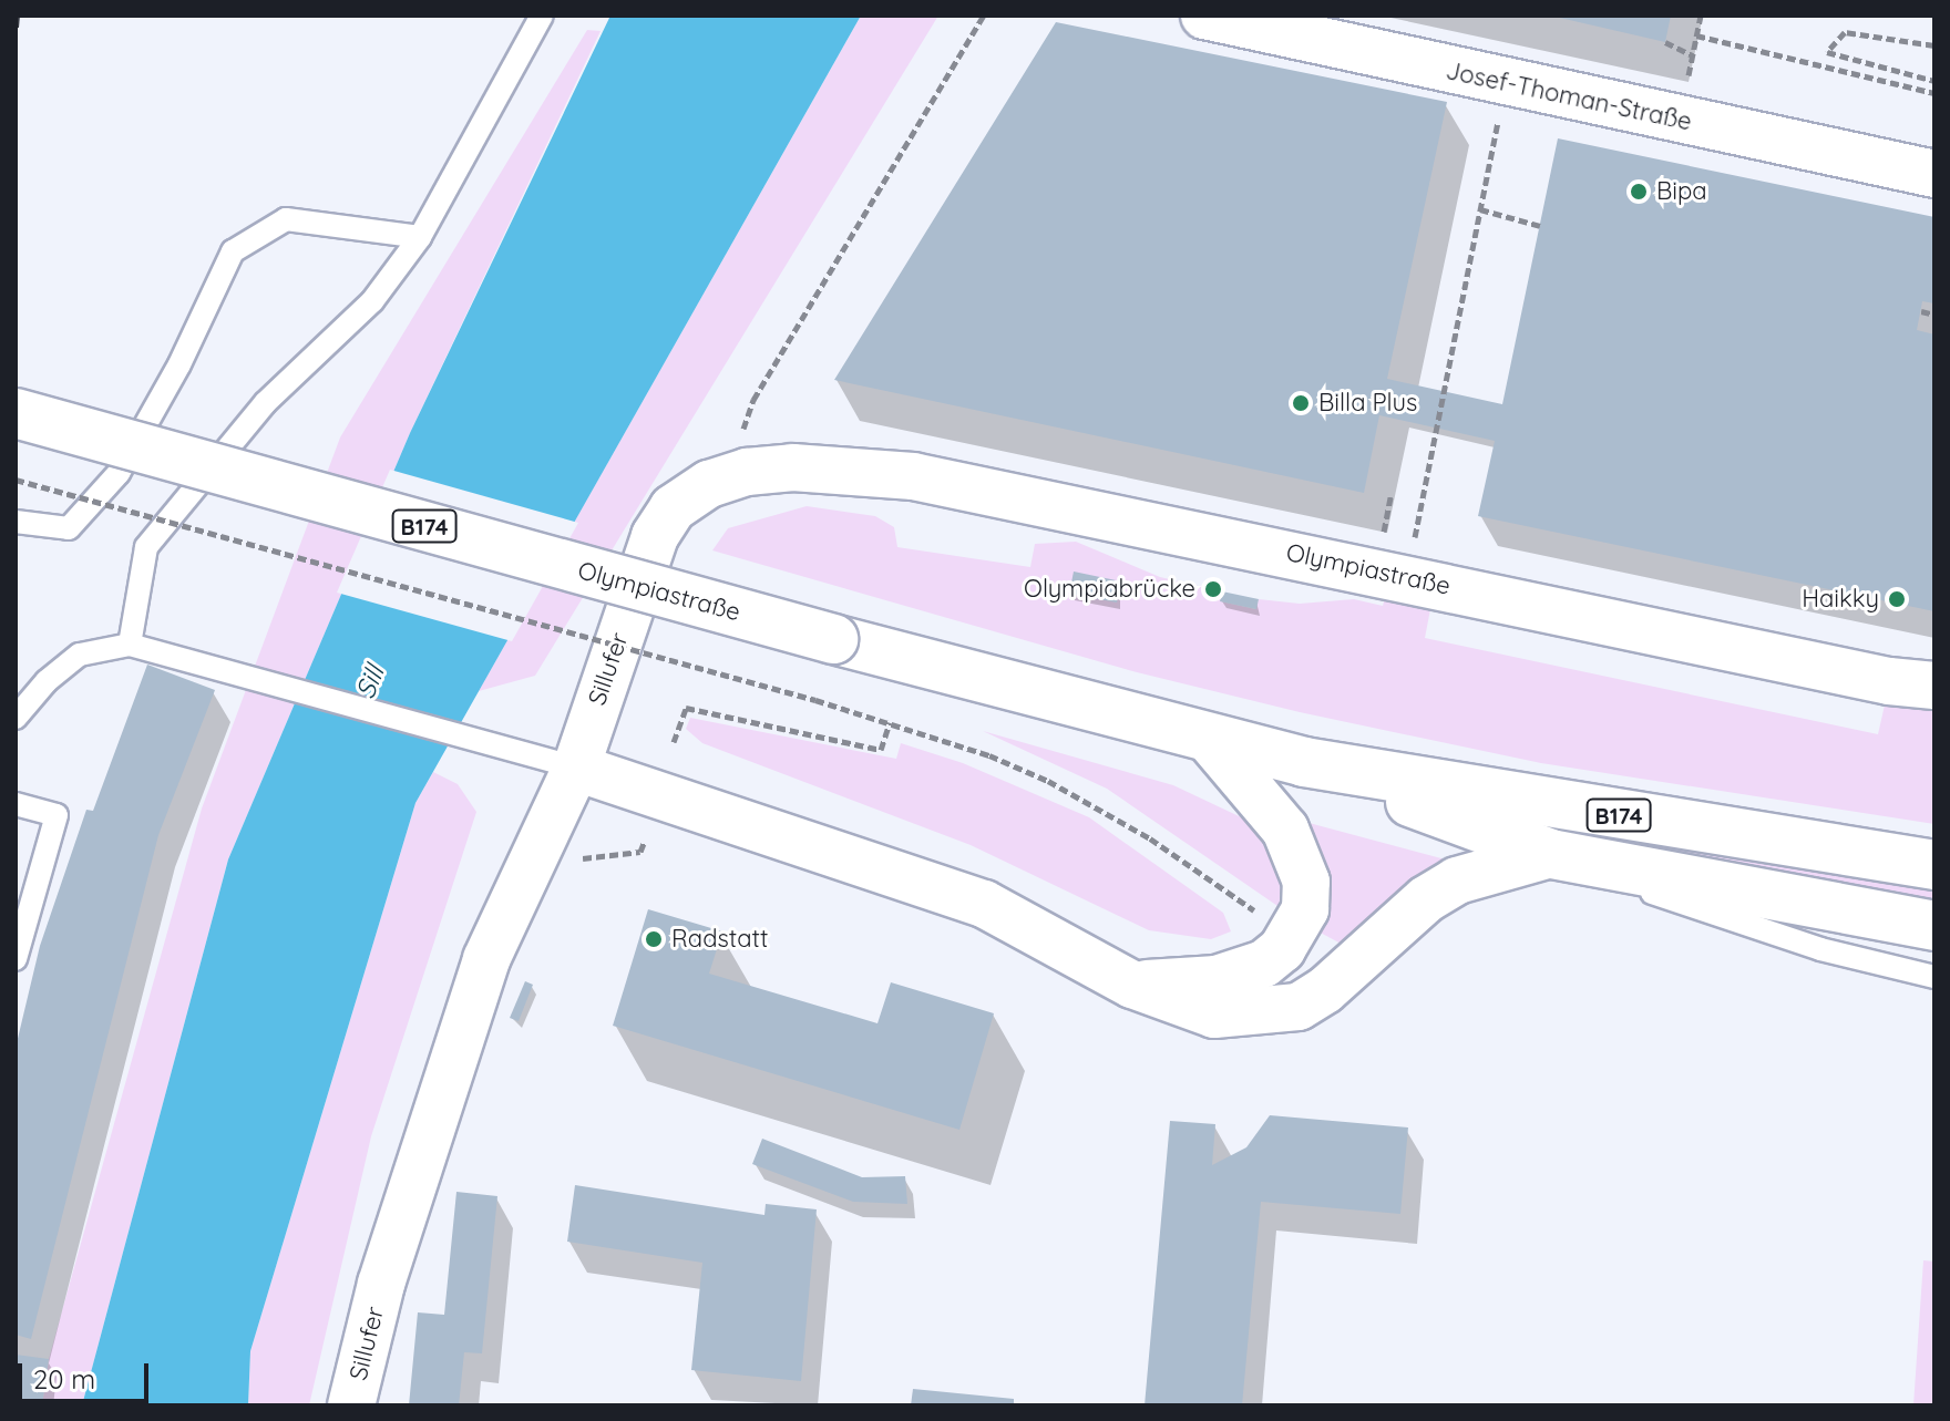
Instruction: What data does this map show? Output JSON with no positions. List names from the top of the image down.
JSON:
{
  "streets": {
    "main road": ["B174", "Olympiastraße"],
    "street": ["Josef-Thoman-Straße", "Sillufer"]
  },
  "crossings": [
    ["Olympiastraße", "Sillufer"]
  ],
  "water": ["Sill"],
  "places": [
    "Bipa",
    "Billa Plus",
    "Olympiabrücke",
    "Haikky",
    "Radstatt"
  ],
  "scale_bar": "20 m"
}
